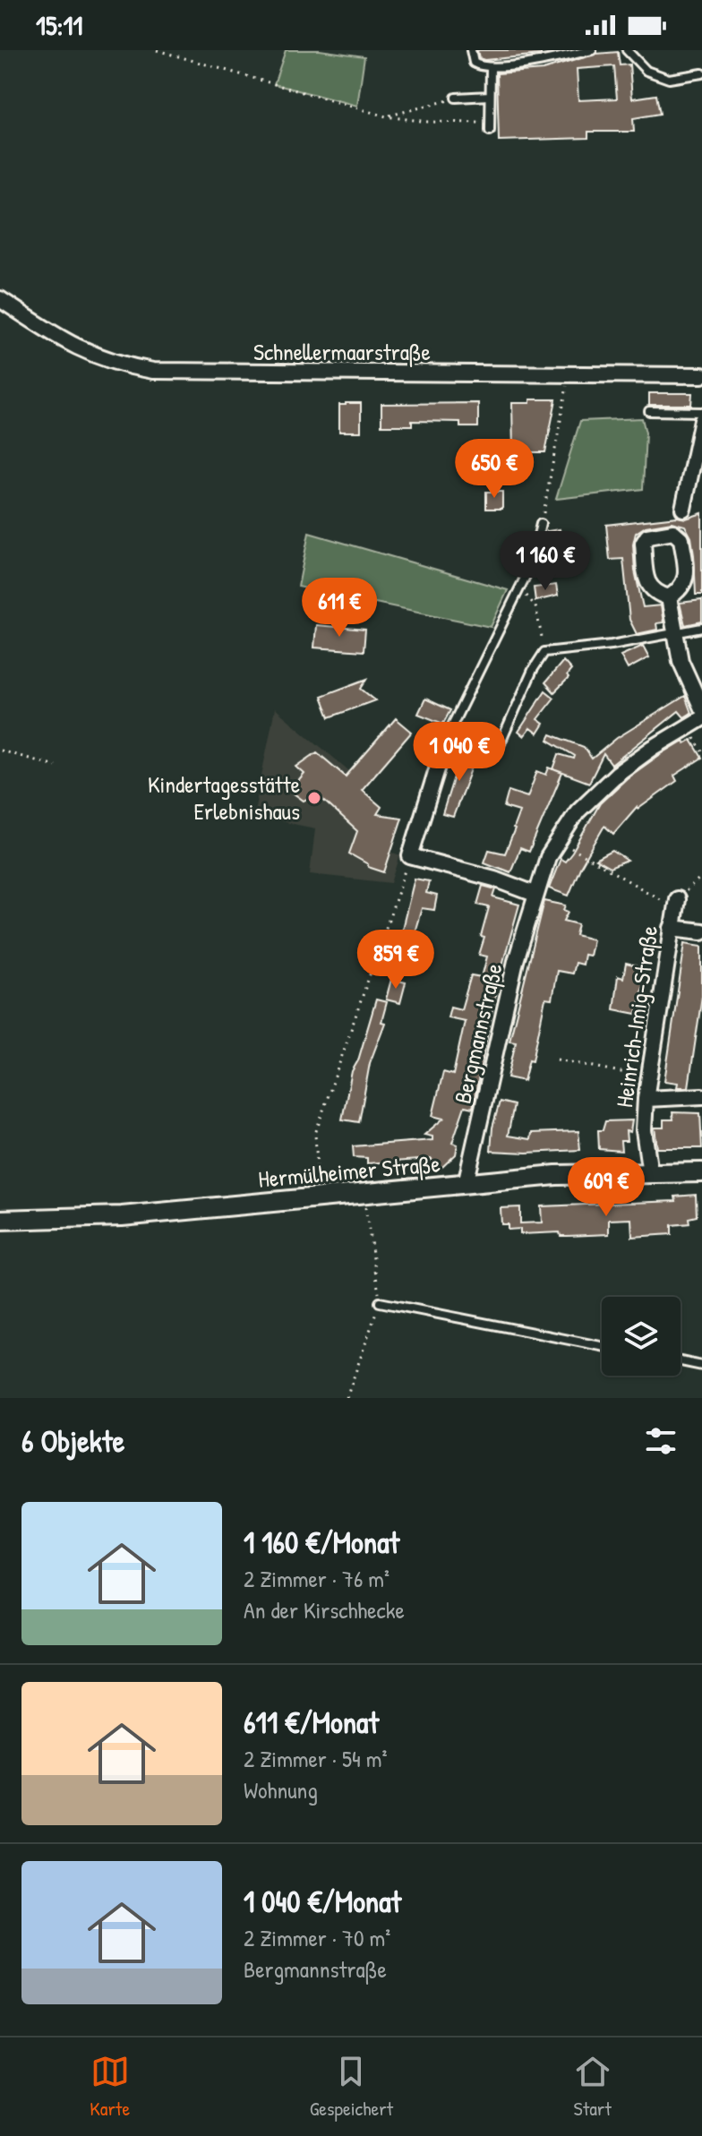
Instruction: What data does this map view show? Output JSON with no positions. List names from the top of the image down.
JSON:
{
  "streets": {
    "street": [
      "Schnellermaarstraße",
      "Heinrich-Imig-Straße",
      "Bergmannstraße",
      "Hermülheimer Straße"
    ]
  },
  "crossings": [
    ["Heinrich-Imig-Straße", "Hermülheimer Straße"],
    ["Bergmannstraße", "Hermülheimer Straße"]
  ],
  "places": ["Kindertagesstätte Erlebnishaus"],
  "page": {
    "status": "15:11",
    "price": [
      "650 €",
      "1 160 €",
      "611 €",
      "1 040 €",
      "859 €",
      "609 €"
    ],
    "heading": "6 Objekte",
    "list": [
      {
        "name": "1 160 €/Monat",
        "note": "2 Zimmer · 76 m² · An der Kirschhecke"
      },
      {
        "name": "611 €/Monat",
        "note": "2 Zimmer · 54 m² · Wohnung"
      },
      {
        "name": "1 040 €/Monat",
        "note": "2 Zimmer · 70 m² · Bergmannstraße"
      }
    ],
    "tabs": ["Karte", "Gespeichert", "Start"]
  }
}
